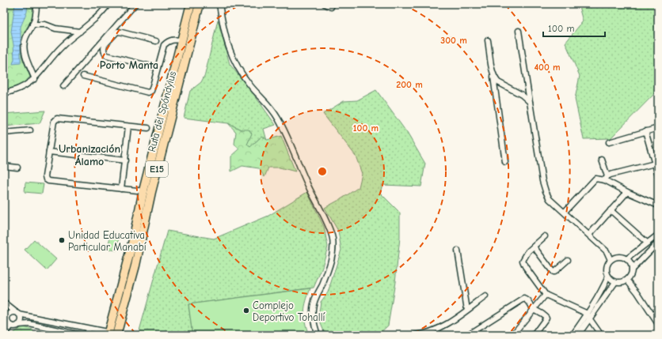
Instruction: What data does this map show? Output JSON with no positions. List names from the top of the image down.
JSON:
{
  "streets": {
    "highway": ["Ruta del Spóndylus", "E15"]
  },
  "districts": ["Porto Manta", "Urbanización Álamo"],
  "places": ["Unidad Educativa Particular Manabí", "Complejo Deportivo Tohallí"],
  "scale_bar": "100 m",
  "rings": [
    "300 m",
    "400 m",
    "200 m",
    "100 m"
  ]
}
